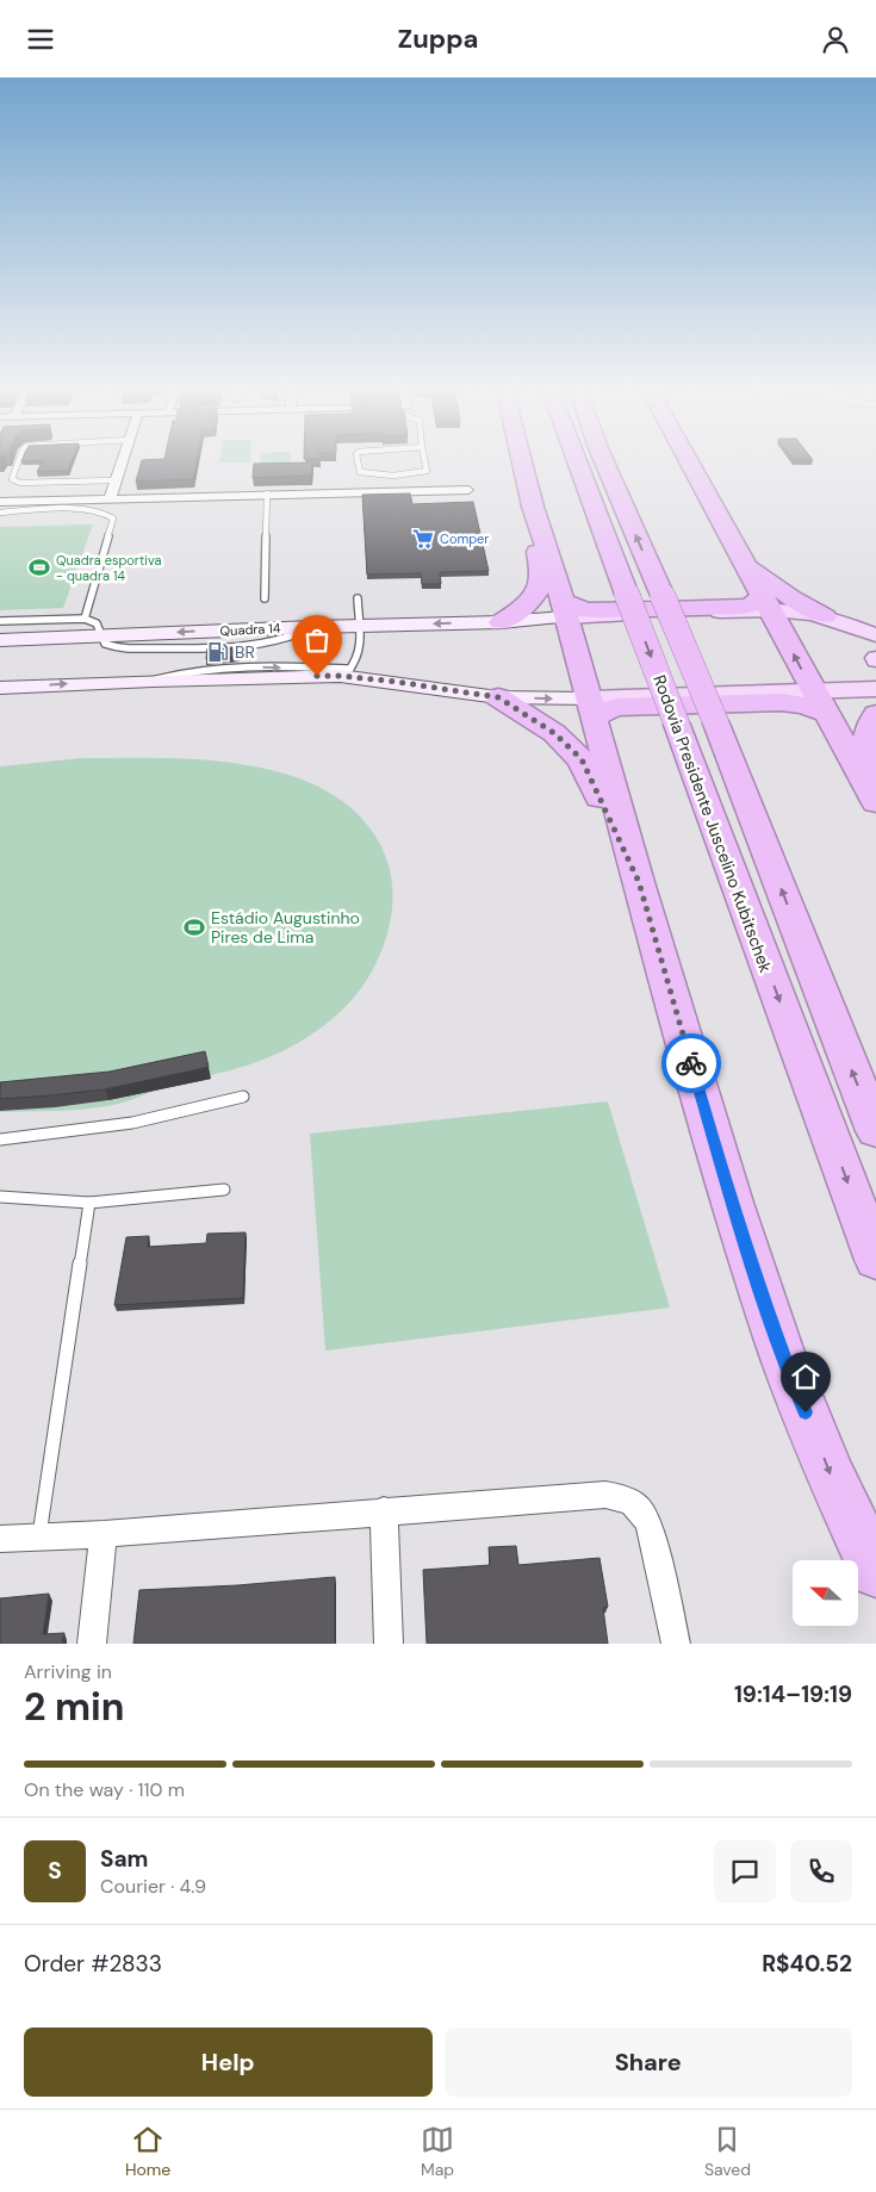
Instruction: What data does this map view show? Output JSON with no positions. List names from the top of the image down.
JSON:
{
  "streets": {
    "highway": ["Rodovia Presidente Juscelino Kubitschek"],
    "main road": ["Quadra 14"]
  },
  "places": {
    "supermarket": ["Comper"],
    "sports": ["Quadra esportiva - quadra 14", "Estádio Augustinho Pires de Lima"],
    "fuel station": ["BR"]
  },
  "north": "left",
  "page": {
    "header": "Zuppa",
    "heading": ["2 min", "Arriving in", "19:14–19:19"],
    "panel": [
      "Sam",
      "Courier · 4.9",
      "Order #2833",
      "R$40.52"
    ],
    "bar": "On the way · 110 m",
    "round": "S",
    "buttons": ["Help", "Share"],
    "tabs": ["Home", "Map", "Saved"]
  }
}
